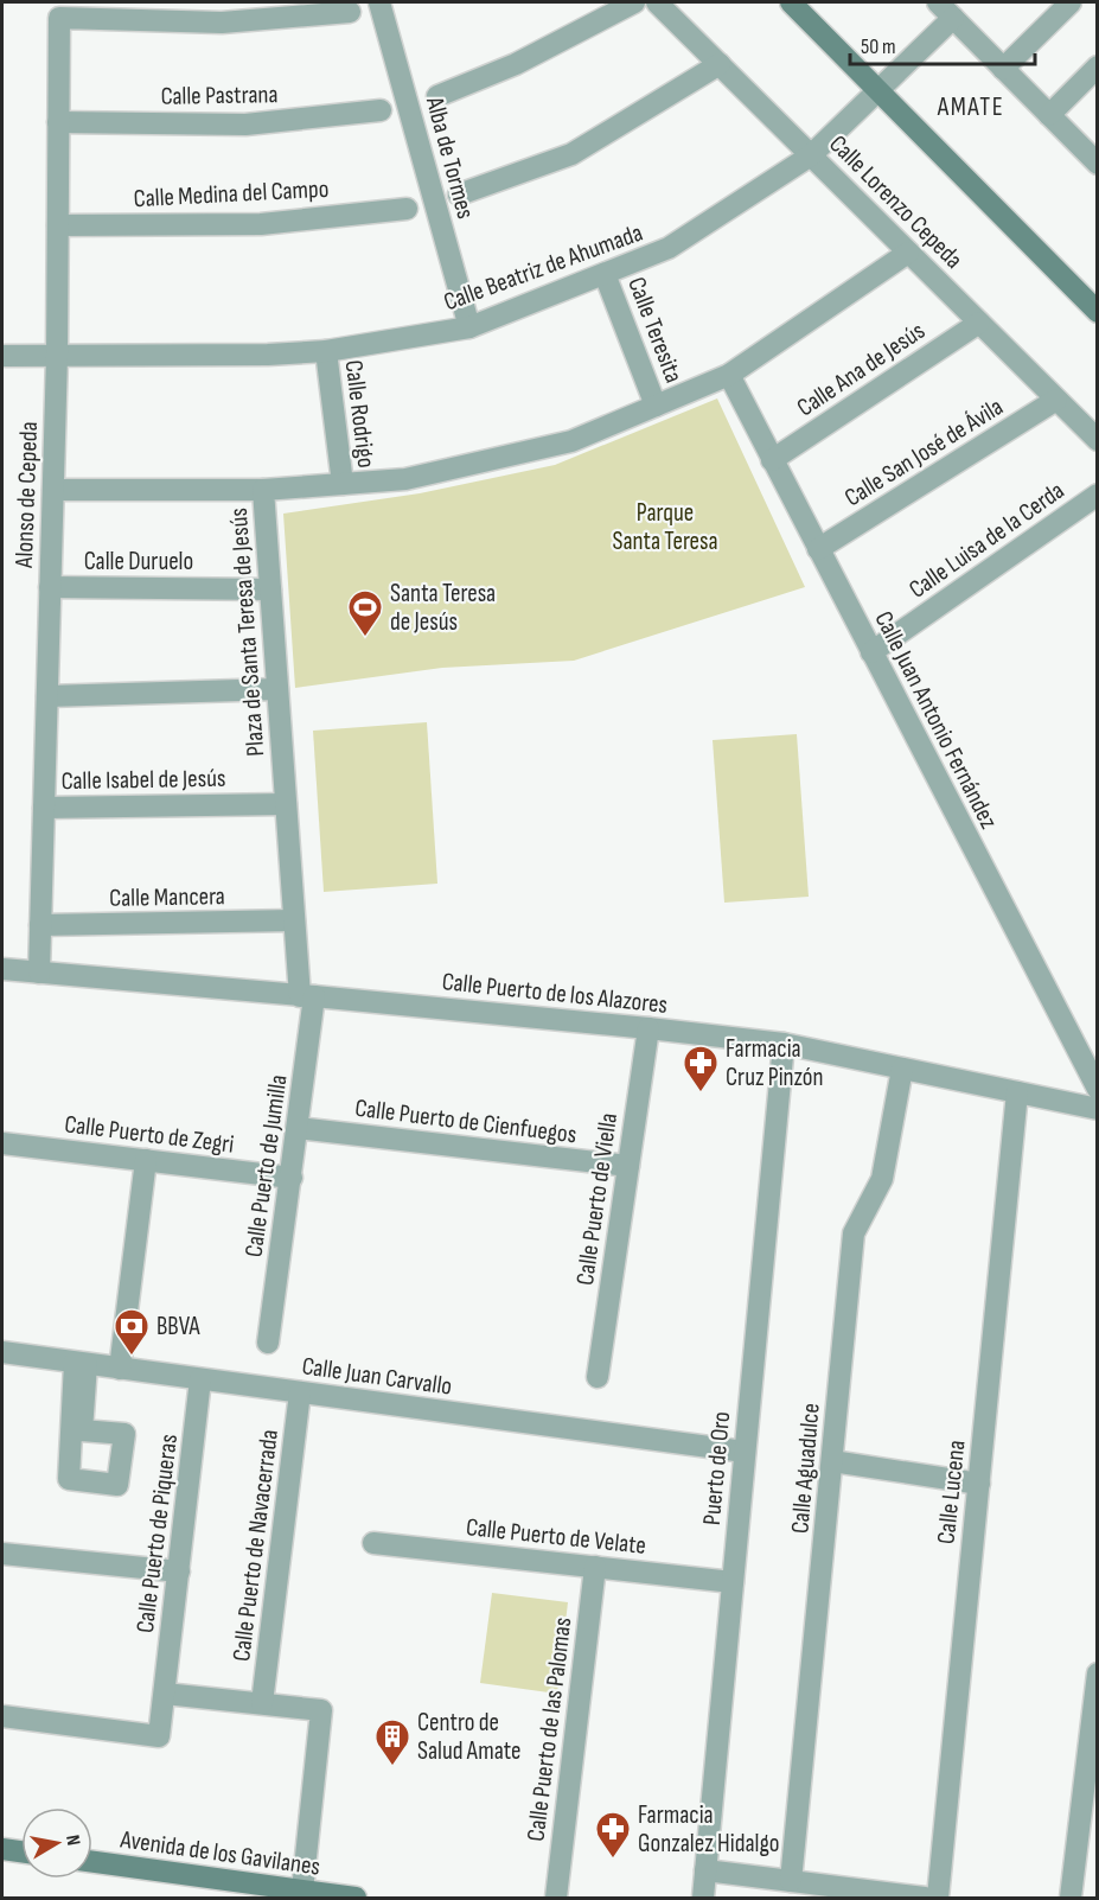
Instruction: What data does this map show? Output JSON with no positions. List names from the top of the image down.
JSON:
{
  "streets": {
    "street": [
      "Calle Pastrana",
      "Alba de Tormes",
      "Calle Medina del Campo",
      "Calle Lorenzo Cepeda",
      "Calle Beatriz de Ahumada",
      "Calle Teresita",
      "Calle Ana de Jesús",
      "Calle Rodrigo",
      "Calle San José de Ávila",
      "Alonso de Cepeda",
      "Calle Luisa de la Cerda",
      "Calle Duruelo",
      "Plaza de Santa Teresa de Jesús",
      "Calle Juan Antonio Fernández",
      "Calle Isabel de Jesús",
      "Calle Mancera",
      "Calle Puerto de los Alazores",
      "Calle Puerto de Cienfuegos",
      "Calle Puerto de Zegri",
      "Calle Puerto de Jumilla",
      "Calle Puerto de Viella",
      "Calle Juan Carvallo",
      "Puerto de Oro",
      "Calle Aguadulce",
      "Calle Lucena",
      "Calle Puerto de Piqueras",
      "Calle Puerto de Velate",
      "Calle Puerto de Navacerrada",
      "Calle Puerto de las Palomas",
      "Avenida de los Gavilanes"
    ]
  },
  "crossings": [
    ["Calle Pastrana", "Alonso de Cepeda"],
    ["Alba de Tormes", "Calle Beatriz de Ahumada"],
    ["Calle Medina del Campo", "Alonso de Cepeda"],
    ["Calle Lorenzo Cepeda", "Calle Beatriz de Ahumada"],
    ["Calle Lorenzo Cepeda", "Calle Ana de Jesús"],
    ["Calle Lorenzo Cepeda", "Calle San José de Ávila"],
    ["Calle Lorenzo Cepeda", "Plaza de Santa Teresa de Jesús"],
    ["Calle Beatriz de Ahumada", "Calle Teresita"],
    ["Calle Beatriz de Ahumada", "Calle Rodrigo"],
    ["Calle Beatriz de Ahumada", "Alonso de Cepeda"],
    ["Calle Teresita", "Plaza de Santa Teresa de Jesús"],
    ["Calle Ana de Jesús", "Calle Juan Antonio Fernández"],
    ["Calle Rodrigo", "Plaza de Santa Teresa de Jesús"],
    ["Calle San José de Ávila", "Calle Juan Antonio Fernández"],
    ["Alonso de Cepeda", "Calle Duruelo"],
    ["Alonso de Cepeda", "Calle Isabel de Jesús"],
    ["Alonso de Cepeda", "Calle Mancera"],
    ["Alonso de Cepeda", "Calle Puerto de los Alazores"],
    ["Calle Luisa de la Cerda", "Calle Juan Antonio Fernández"],
    ["Calle Duruelo", "Plaza de Santa Teresa de Jesús"],
    ["Plaza de Santa Teresa de Jesús", "Calle Juan Antonio Fernández"],
    ["Plaza de Santa Teresa de Jesús", "Calle Isabel de Jesús"],
    ["Plaza de Santa Teresa de Jesús", "Calle Mancera"],
    ["Plaza de Santa Teresa de Jesús", "Calle Puerto de los Alazores"],
    ["Plaza de Santa Teresa de Jesús", "Calle Puerto de Jumilla"],
    ["Calle Puerto de los Alazores", "Calle Puerto de Jumilla"],
    ["Calle Puerto de los Alazores", "Calle Puerto de Viella"],
    ["Calle Puerto de los Alazores", "Puerto de Oro"],
    ["Calle Puerto de los Alazores", "Calle Aguadulce"],
    ["Calle Puerto de los Alazores", "Calle Lucena"],
    ["Calle Puerto de Cienfuegos", "Calle Puerto de Jumilla"],
    ["Calle Puerto de Cienfuegos", "Calle Puerto de Viella"],
    ["Calle Puerto de Zegri", "Calle Puerto de Jumilla"],
    ["Calle Juan Carvallo", "Puerto de Oro"],
    ["Calle Juan Carvallo", "Calle Puerto de Piqueras"],
    ["Calle Juan Carvallo", "Calle Puerto de Navacerrada"],
    ["Puerto de Oro", "Calle Puerto de Velate"],
    ["Calle Puerto de Velate", "Calle Puerto de las Palomas"]
  ],
  "districts": ["AMATE"],
  "parks": ["Parque Santa Teresa"],
  "places": {
    "sports": ["Santa Teresa de Jesús"],
    "pharmacy": ["Farmacia Cruz Pinzón", "Farmacia Gonzalez Hidalgo"],
    "bank": ["BBVA"],
    "building": ["Centro de Salud Amate"]
  },
  "scale_bar": "50 m",
  "north": "right"
}
